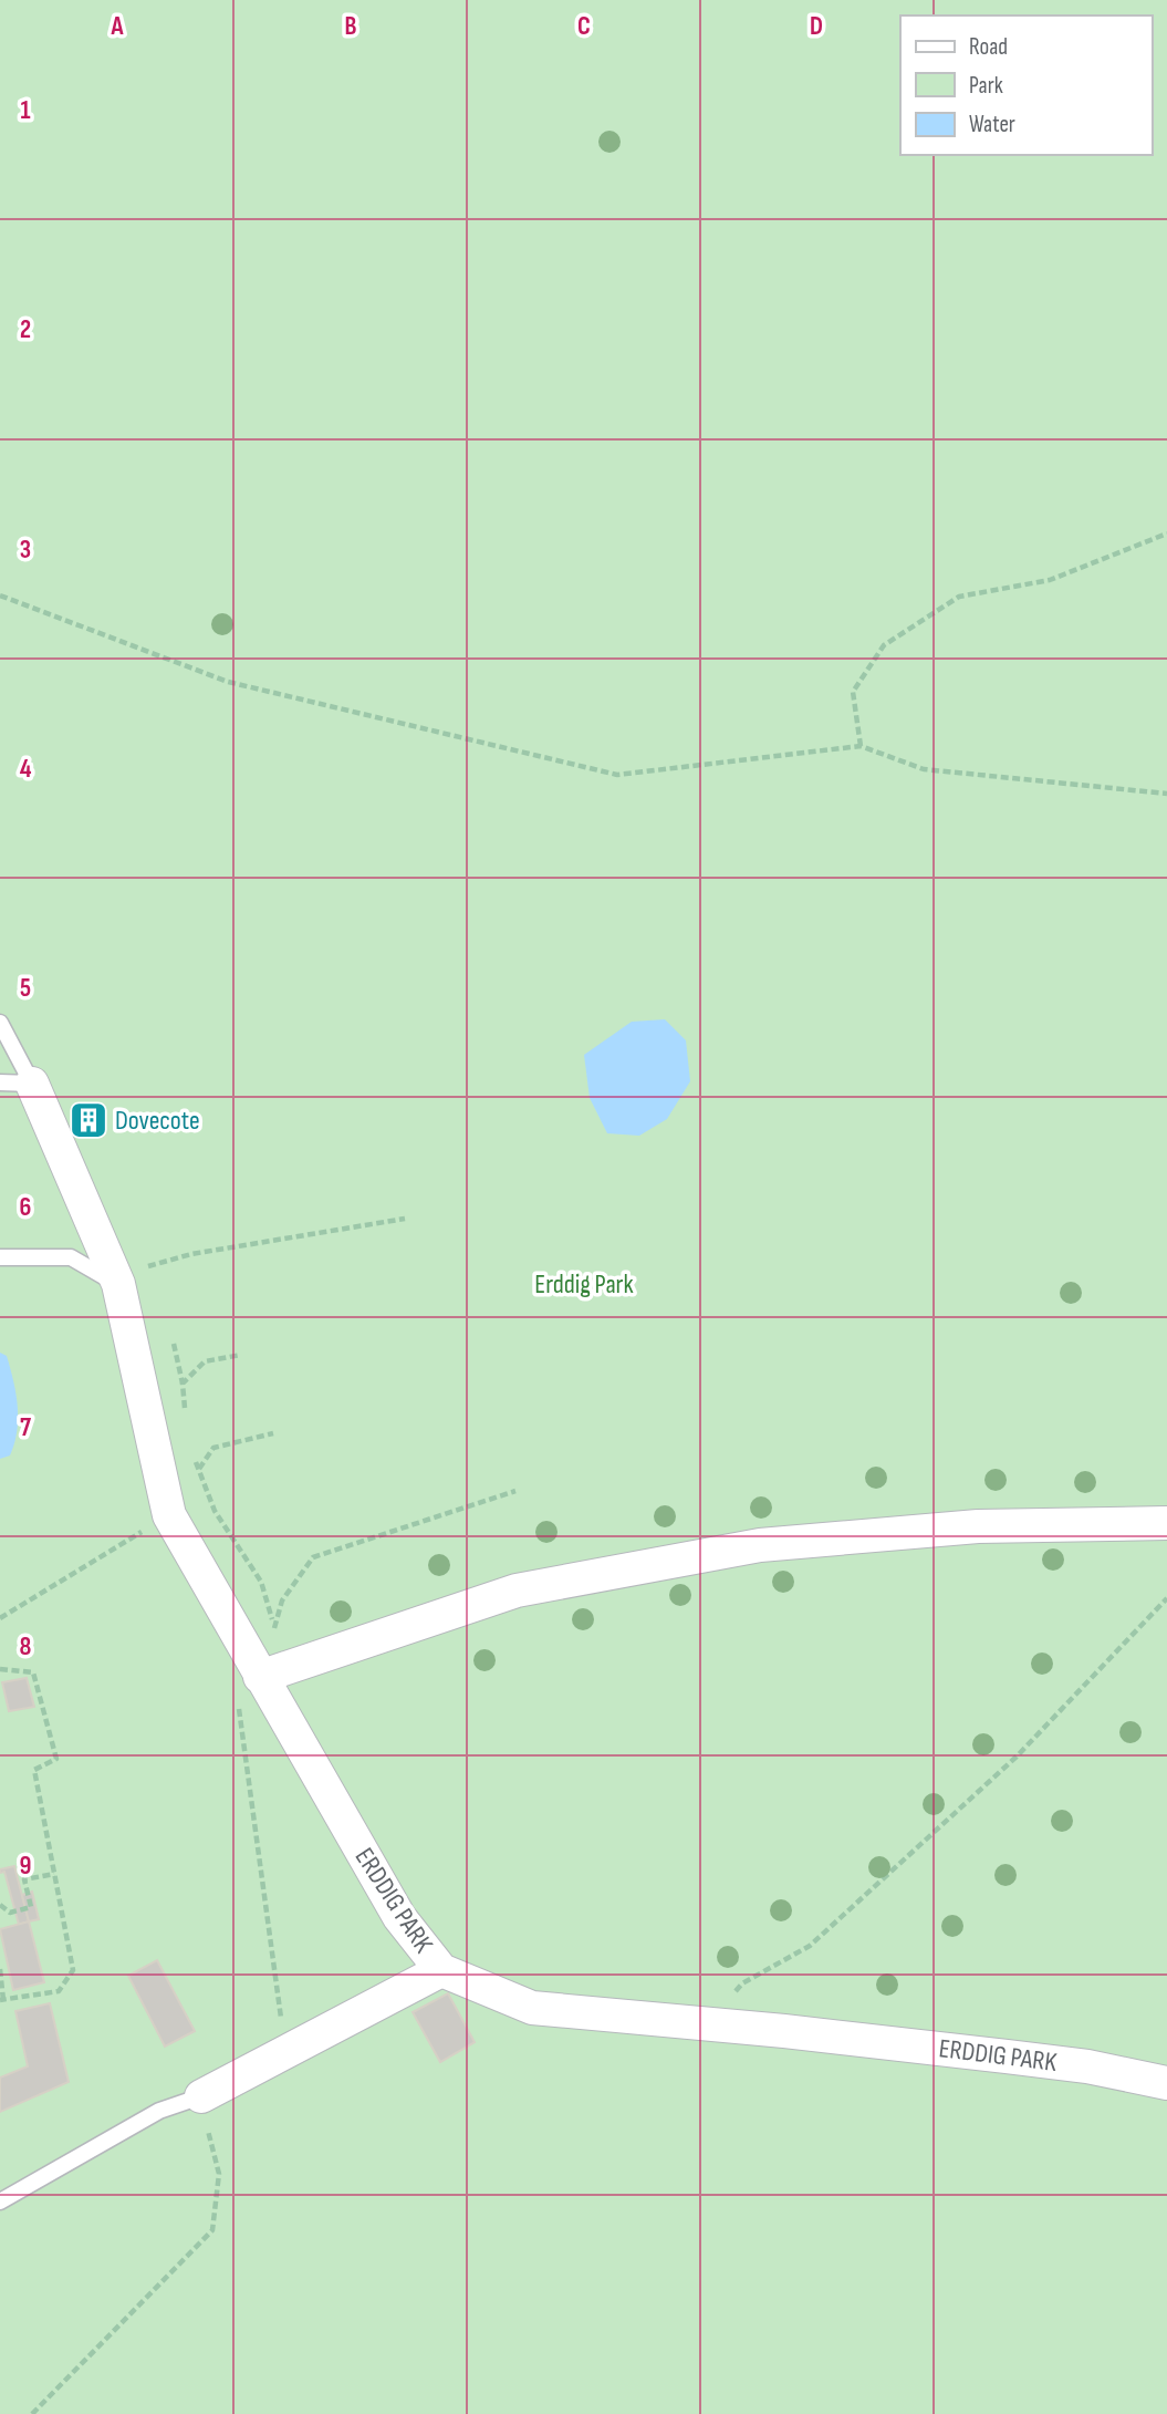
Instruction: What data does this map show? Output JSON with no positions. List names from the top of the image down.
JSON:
{
  "streets": {
    "street": ["ERDDIG PARK"]
  },
  "parks": ["Erddig Park"],
  "places": {
    "building": ["Dovecote"]
  },
  "legend": ["Road", "Park", "Water"],
  "grid": {
    "columns": [
      "A",
      "B",
      "C",
      "D"
    ],
    "rows": [
      "1",
      "2",
      "3",
      "4",
      "5",
      "6",
      "7",
      "8",
      "9"
    ]
  }
}
